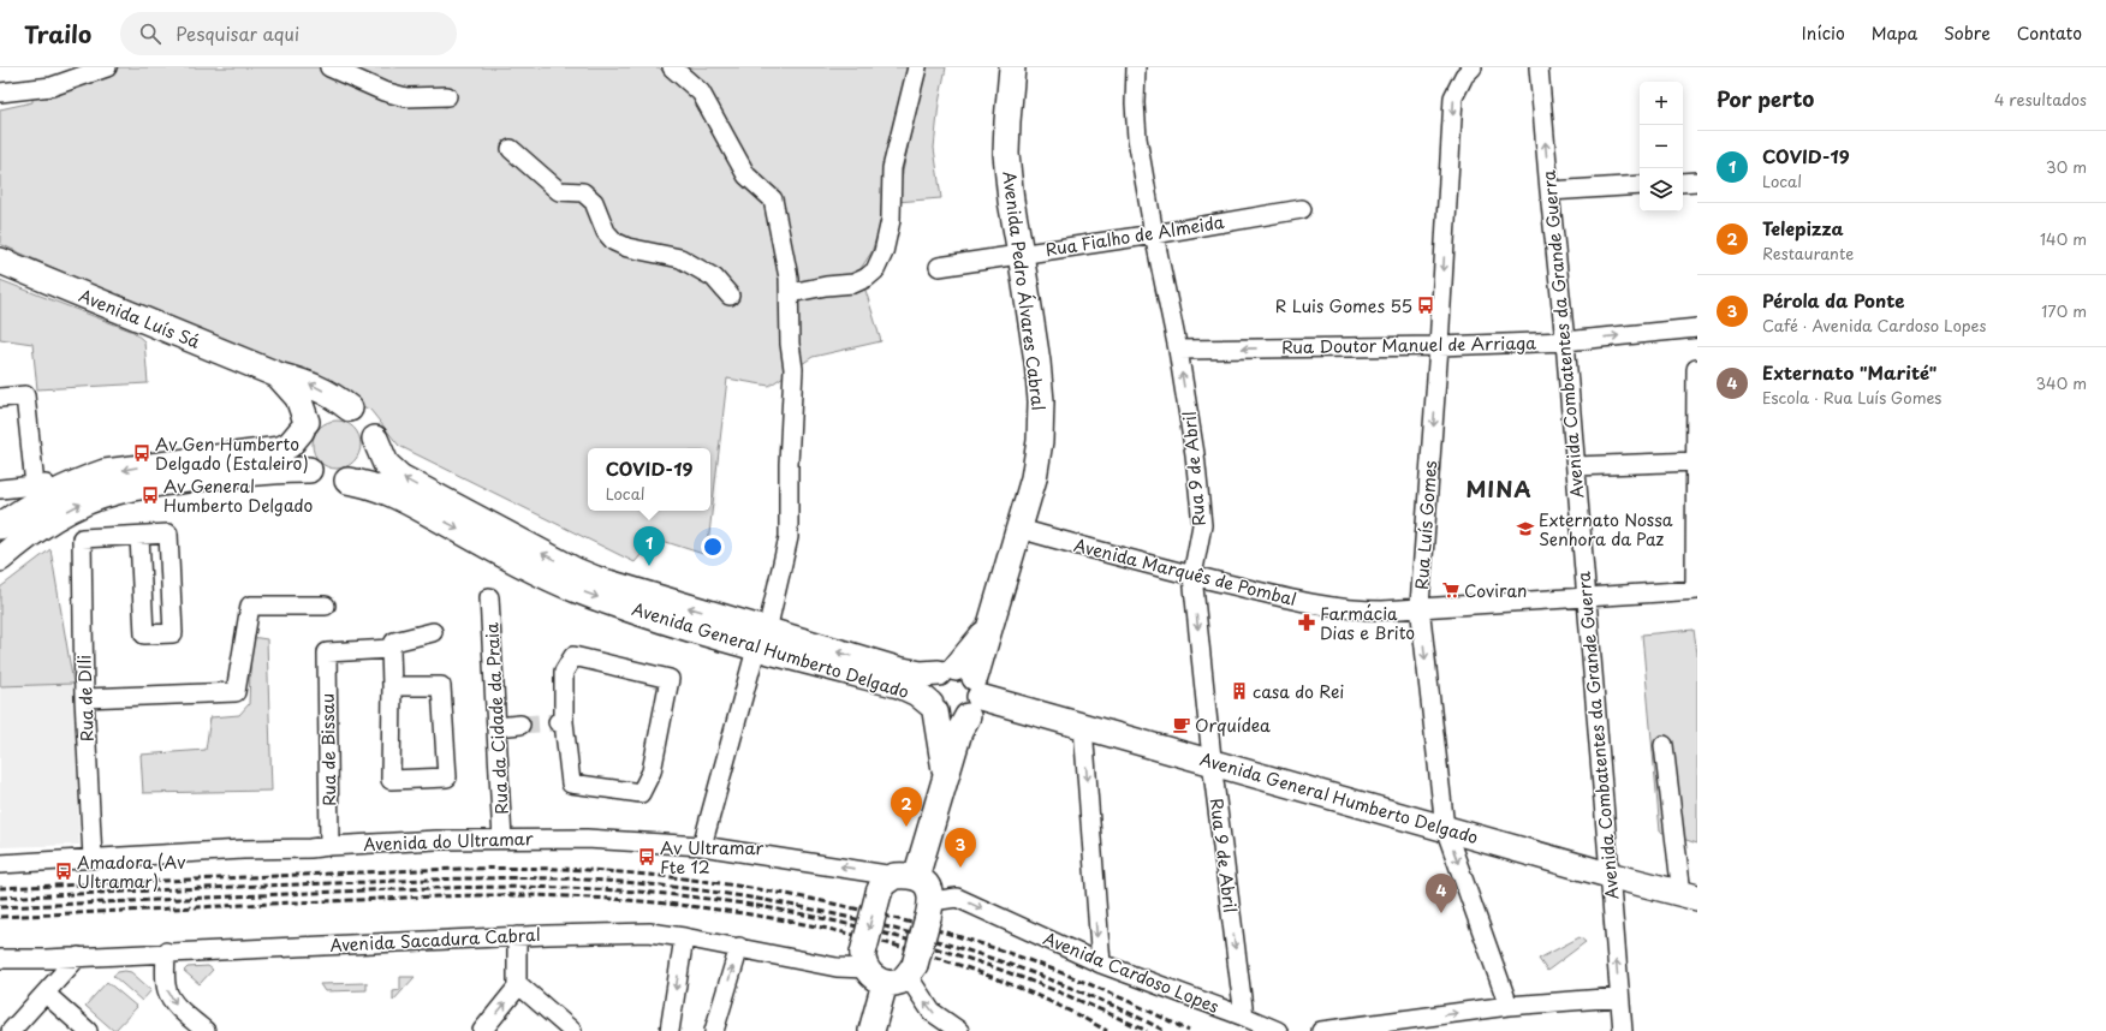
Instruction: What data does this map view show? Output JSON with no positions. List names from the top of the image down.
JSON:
{
  "streets": {
    "street": [
      "Rua Fialho de Almeida",
      "Avenida Pedro Álvares Cabral",
      "Avenida Luís Sá",
      "Avenida Combatentes da Grande Guerra",
      "Rua Doutor Manuel de Arriaga",
      "Rua 9 de Abril",
      "Rua Luís Gomes",
      "Avenida Marquês de Pombal",
      "Avenida General Humberto Delgado",
      "Rua de DIli",
      "Rua da Cidade da Praia",
      "Rua de Bissau",
      "Avenida do Ultramar",
      "Avenida Sacadura Cabral",
      "Avenida Cardoso Lopes"
    ]
  },
  "crossings": [
    ["Rua Fialho de Almeida", "Avenida Pedro Álvares Cabral"],
    ["Rua Fialho de Almeida", "Rua 9 de Abril"],
    ["Avenida Pedro Álvares Cabral", "Avenida Marquês de Pombal"],
    ["Avenida Pedro Álvares Cabral", "Avenida General Humberto Delgado"],
    ["Avenida Pedro Álvares Cabral", "Avenida do Ultramar"],
    ["Avenida Pedro Álvares Cabral", "Avenida Sacadura Cabral"],
    ["Avenida Luís Sá", "Avenida General Humberto Delgado"],
    ["Avenida Combatentes da Grande Guerra", "Rua Doutor Manuel de Arriaga"],
    ["Avenida Combatentes da Grande Guerra", "Avenida Marquês de Pombal"],
    ["Avenida Combatentes da Grande Guerra", "Avenida General Humberto Delgado"],
    ["Rua Doutor Manuel de Arriaga", "Rua 9 de Abril"],
    ["Rua Doutor Manuel de Arriaga", "Rua Luís Gomes"],
    ["Rua 9 de Abril", "Avenida Marquês de Pombal"],
    ["Rua 9 de Abril", "Avenida General Humberto Delgado"],
    ["Rua 9 de Abril", "Avenida Cardoso Lopes"],
    ["Rua Luís Gomes", "Avenida Marquês de Pombal"],
    ["Rua Luís Gomes", "Avenida General Humberto Delgado"],
    ["Rua de DIli", "Avenida do Ultramar"],
    ["Rua da Cidade da Praia", "Avenida do Ultramar"],
    ["Rua de Bissau", "Avenida do Ultramar"]
  ],
  "one_way": ["Rua Luís Gomes", "Avenida Cardoso Lopes"],
  "districts": ["MINA"],
  "places": {
    "bus stop": [
      "R Luis Gomes 55",
      "Av Gen Humberto Delgado (Estaleiro)",
      "Av General Humberto Delgado",
      "Av Ultramar Fte 12",
      "Amadora (Av Ultramar)"
    ],
    "school or university": ["Externato Nossa Senhora da Paz"],
    "supermarket": ["Coviran"],
    "pharmacy": ["Farmácia Dias e Brito"],
    "building": ["casa do Rei"],
    "cafe": ["Orquídea"]
  },
  "page": {
    "header": "Trailo",
    "search": "Pesquisar aqui",
    "nav": [
      "Início",
      "Mapa",
      "Sobre",
      "Contato"
    ],
    "heading": ["Por perto", "4 resultados"],
    "map_buttons": ["+", "−"],
    "list": [
      {
        "mark": "1",
        "name": "COVID-19",
        "note": "Local",
        "value": "30 m"
      },
      {
        "mark": "2",
        "name": "Telepizza",
        "note": "Restaurante",
        "value": "140 m"
      },
      {
        "mark": "3",
        "name": "Pérola da Ponte",
        "note": "Café · Avenida Cardoso Lopes",
        "value": "170 m"
      },
      {
        "mark": "4",
        "name": "Externato \"Marité\"",
        "note": "Escola · Rua Luís Gomes",
        "value": "340 m"
      }
    ],
    "popup": ["COVID-19", "Local"],
    "pins": [
      "1",
      "2",
      "3",
      "4"
    ]
  }
}
